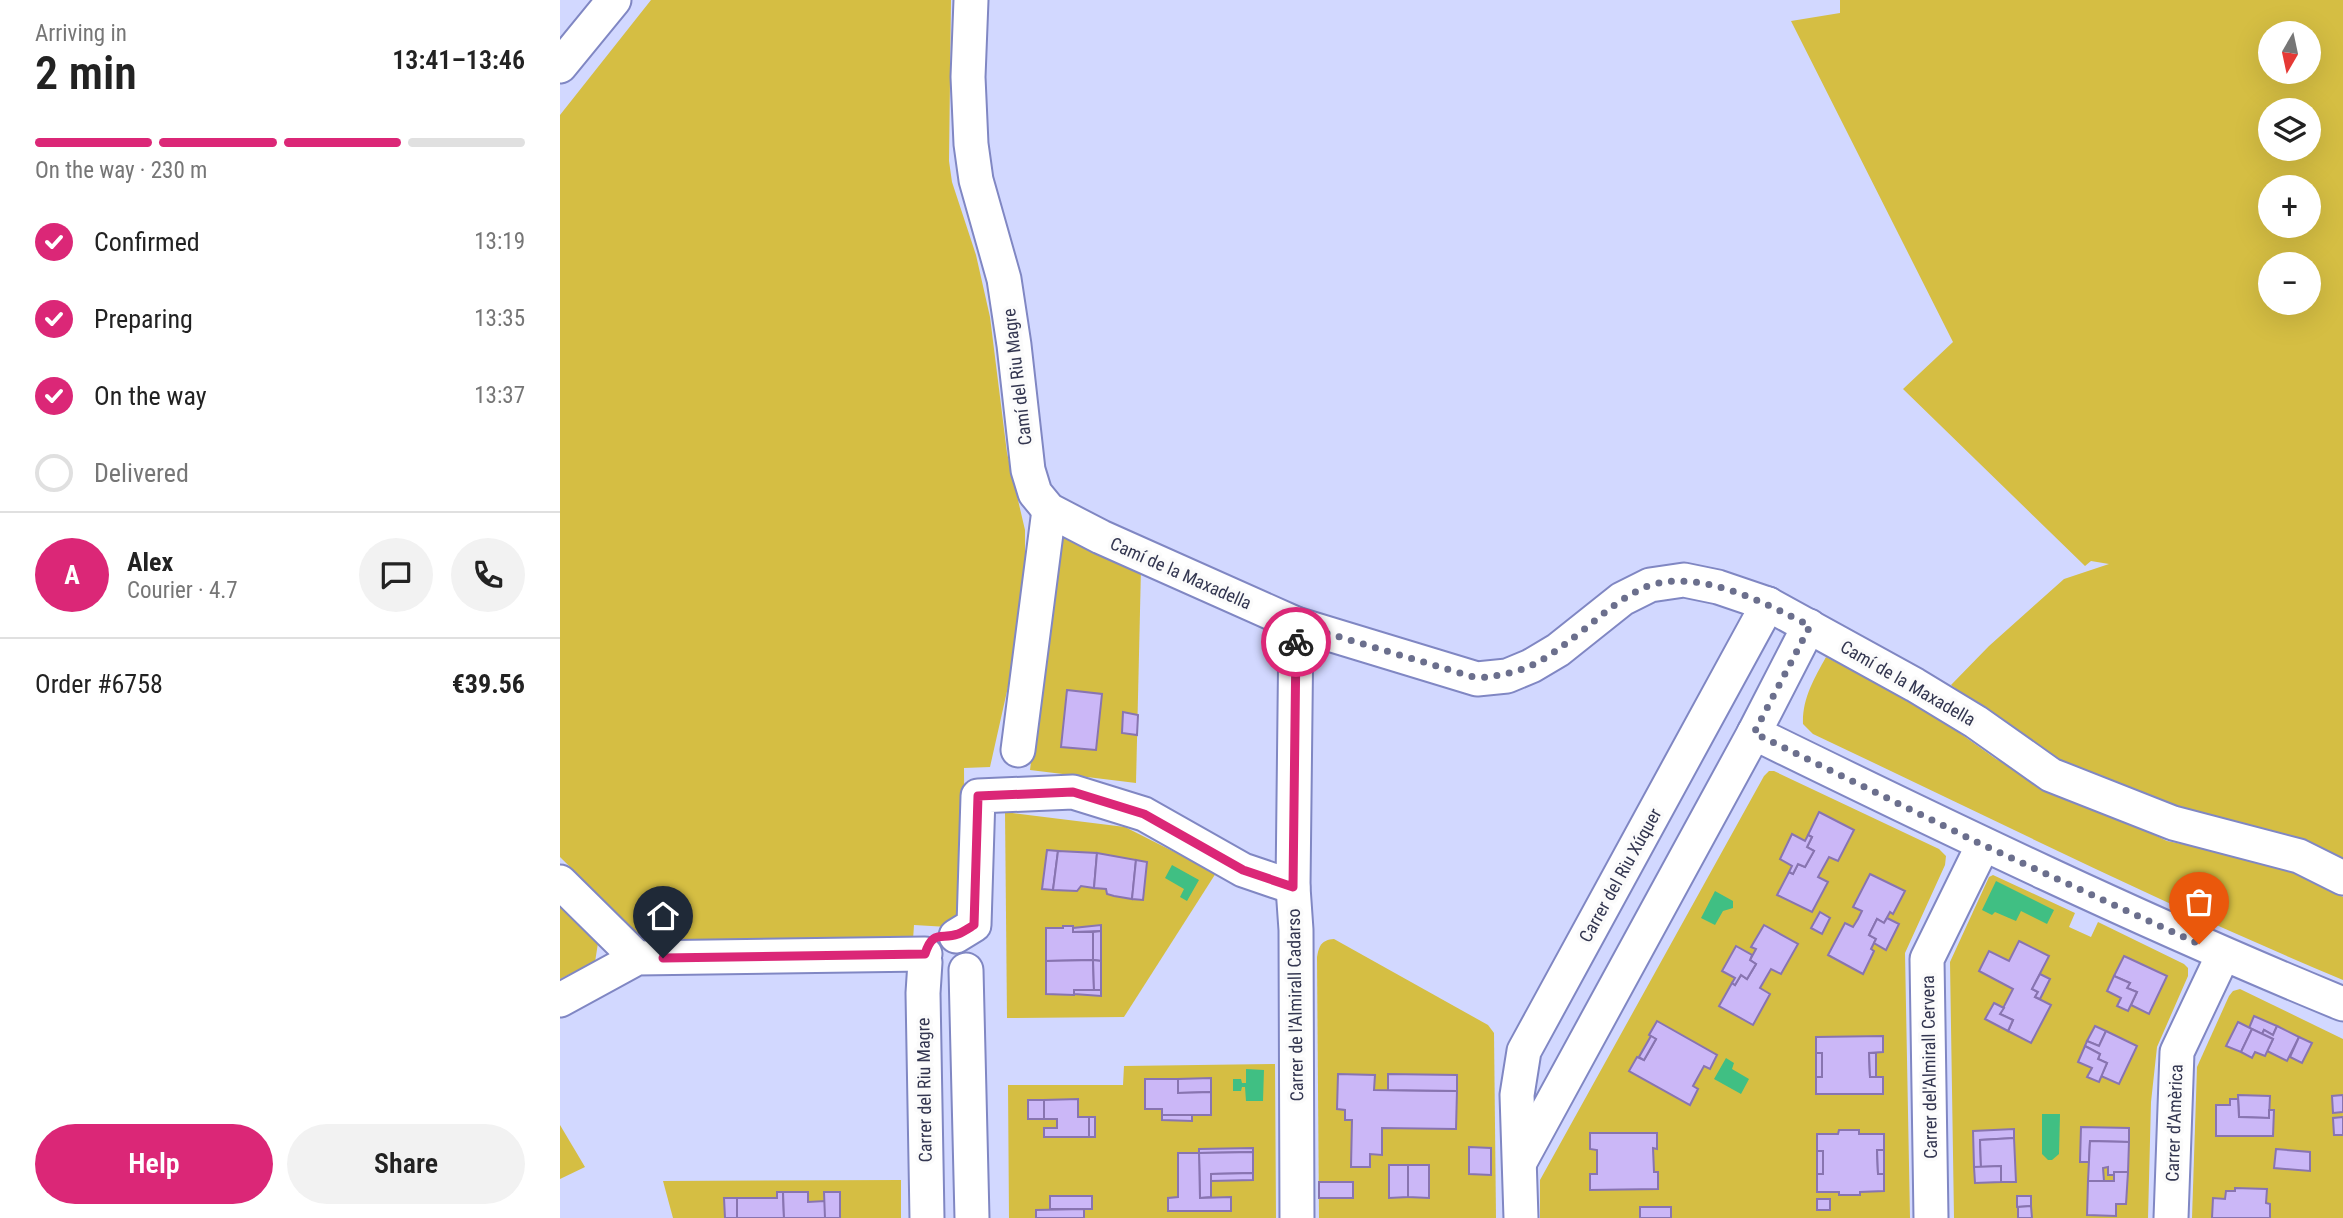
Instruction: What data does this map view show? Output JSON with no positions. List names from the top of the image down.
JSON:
{
  "streets": {
    "street": [
      "Camí del Riu Magre",
      "Camí de la Maxadella",
      "Carrer del Riu Xúquer",
      "Carrer de l'Almirall Cadarso",
      "Carrer del'Almirall Cervera",
      "Carrer del Riu Magre",
      "Carrer d'Amèrica"
    ]
  },
  "crossings": [
    ["Camí del Riu Magre", "Camí de la Maxadella"],
    ["Camí de la Maxadella", "Carrer del Riu Xúquer"],
    ["Camí de la Maxadella", "Carrer de l'Almirall Cadarso"]
  ],
  "north": "bottom",
  "page": {
    "heading": ["2 min", "Arriving in", "13:41–13:46"],
    "panel": [
      "Alex",
      "Courier · 4.7",
      "Order #6758",
      "€39.56"
    ],
    "map_buttons": ["+", "−"],
    "bar": "On the way · 230 m",
    "list": [
      ["Confirmed", "13:19"],
      ["Preparing", "13:35"],
      ["On the way", "13:37"],
      "Delivered"
    ],
    "round": "A",
    "buttons": ["Help", "Share"]
  }
}
